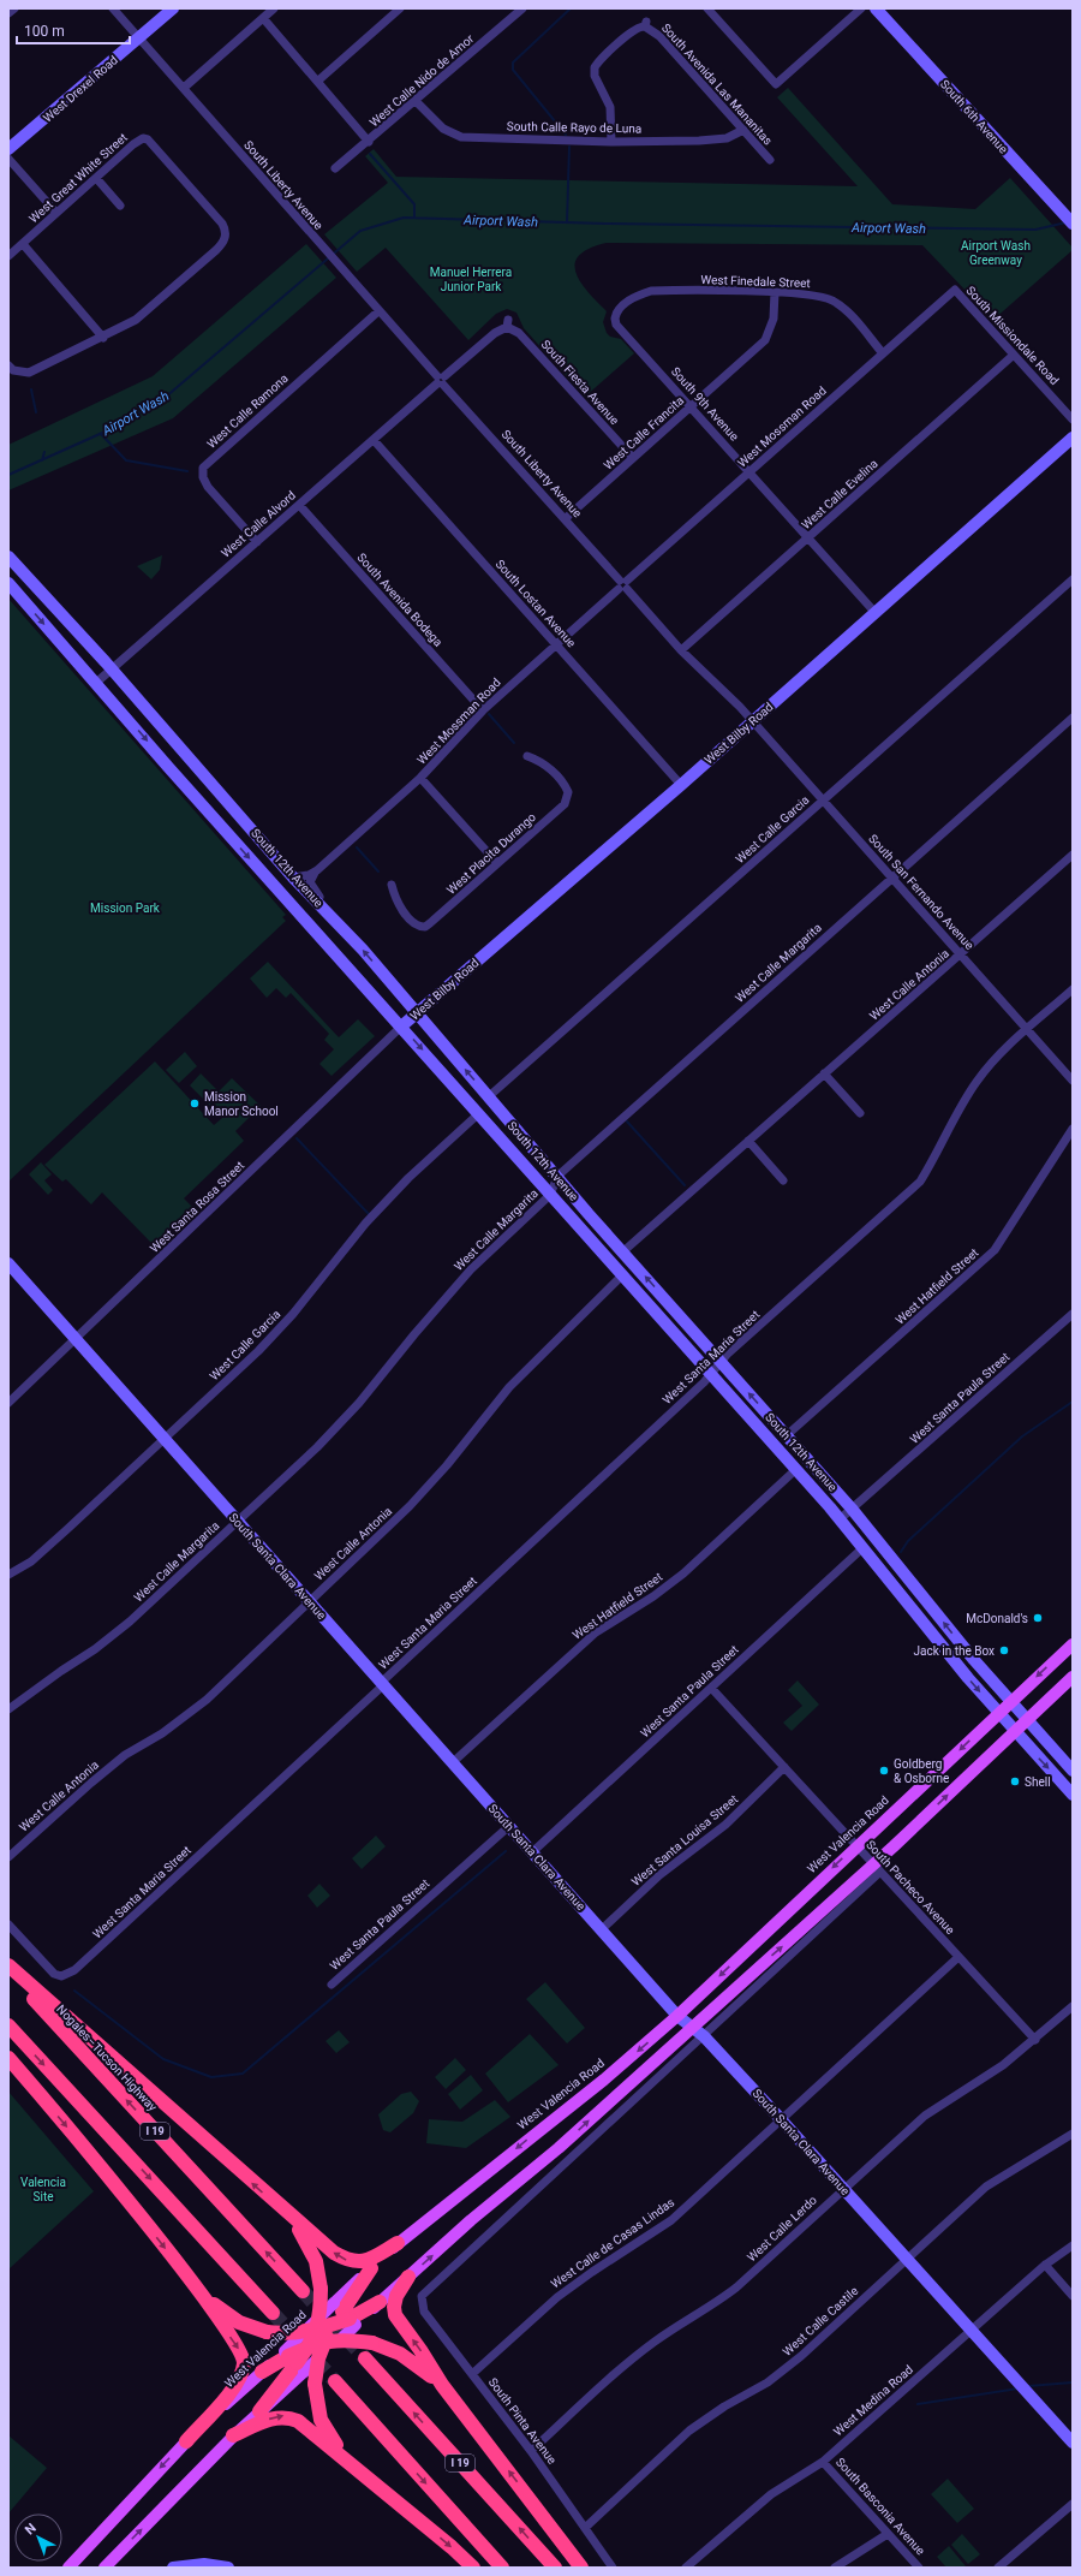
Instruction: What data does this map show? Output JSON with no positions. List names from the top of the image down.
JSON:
{
  "streets": {
    "highway": ["Nogales–Tucson Highway", "I 19"],
    "main road": ["West Valencia Road"],
    "street": [
      "West Calle Nido de Amor",
      "South Avenida Las Mananitas",
      "West Drexel Road",
      "South 6th Avenue",
      "South Calle Rayo de Luna",
      "West Great White Street",
      "South Liberty Avenue",
      "West Finedale Street",
      "South Missiondale Road",
      "South Fiesta Avenue",
      "South 9th Avenue",
      "West Calle Ramona",
      "West Mossman Road",
      "West Calle Francita",
      "West Calle Evelina",
      "West Calle Alvord",
      "South Avenida Bodega",
      "South Lostan Avenue",
      "West Bilby Road",
      "West Calle Garcia",
      "West Placita Durango",
      "South 12th Avenue",
      "South San Fernando Avenue",
      "West Calle Margarita",
      "West Calle Antonia",
      "West Santa Rosa Street",
      "West Hatfield Street",
      "West Santa Maria Street",
      "West Santa Paula Street",
      "South Santa Clara Avenue",
      "West Santa Louisa Street",
      "South Pacheco Avenue",
      "West Calle Lerdo",
      "West Calle de Casas Lindas",
      "West Calle Castile",
      "West Medina Road",
      "South Pinta Avenue",
      "South Basconia Avenue"
    ]
  },
  "crossings": [
    ["West Calle Nido de Amor", "South Calle Rayo de Luna"],
    ["South Avenida Las Mananitas", "South Calle Rayo de Luna"],
    ["West Drexel Road", "South Liberty Avenue"],
    ["South Liberty Avenue", "West Calle Ramona"],
    ["South Liberty Avenue", "West Mossman Road"],
    ["South Liberty Avenue", "West Calle Francita"],
    ["South Liberty Avenue", "West Calle Evelina"],
    ["South Liberty Avenue", "West Calle Alvord"],
    ["South Liberty Avenue", "West Bilby Road"],
    ["South Liberty Avenue", "South San Fernando Avenue"],
    ["West Finedale Street", "South 9th Avenue"],
    ["West Finedale Street", "West Mossman Road"],
    ["West Finedale Street", "West Calle Francita"],
    ["South Missiondale Road", "West Mossman Road"],
    ["South Missiondale Road", "West Calle Evelina"],
    ["South Fiesta Avenue", "West Calle Francita"],
    ["South Fiesta Avenue", "West Calle Alvord"],
    ["South 9th Avenue", "West Mossman Road"],
    ["South 9th Avenue", "West Calle Francita"],
    ["South 9th Avenue", "West Calle Evelina"],
    ["South 9th Avenue", "West Bilby Road"],
    ["West Calle Ramona", "West Calle Alvord"],
    ["West Mossman Road", "South Avenida Bodega"],
    ["West Mossman Road", "South Lostan Avenue"],
    ["West Calle Alvord", "South Avenida Bodega"],
    ["West Calle Alvord", "South Lostan Avenue"],
    ["West Calle Alvord", "South 12th Avenue"],
    ["South Lostan Avenue", "West Bilby Road"],
    ["West Bilby Road", "South 12th Avenue"],
    ["West Bilby Road", "South San Fernando Avenue"],
    ["West Bilby Road", "West Santa Rosa Street"],
    ["West Calle Garcia", "South 12th Avenue"],
    ["West Calle Garcia", "South San Fernando Avenue"],
    ["West Calle Garcia", "South Santa Clara Avenue"],
    ["South 12th Avenue", "West Calle Margarita"],
    ["South 12th Avenue", "West Calle Antonia"],
    ["South 12th Avenue", "West Santa Rosa Street"],
    ["South 12th Avenue", "West Hatfield Street"],
    ["South 12th Avenue", "West Santa Maria Street"],
    ["South 12th Avenue", "West Santa Paula Street"],
    ["South 12th Avenue", "West Valencia Road"],
    ["South San Fernando Avenue", "West Calle Margarita"],
    ["South San Fernando Avenue", "West Calle Antonia"],
    ["South San Fernando Avenue", "West Santa Maria Street"],
    ["West Calle Margarita", "South Santa Clara Avenue"],
    ["West Calle Antonia", "South Santa Clara Avenue"],
    ["West Santa Rosa Street", "South Santa Clara Avenue"],
    ["West Hatfield Street", "South Santa Clara Avenue"],
    ["West Santa Maria Street", "South Santa Clara Avenue"],
    ["West Santa Paula Street", "South Santa Clara Avenue"],
    ["West Santa Paula Street", "South Pacheco Avenue"],
    ["South Santa Clara Avenue", "West Valencia Road"],
    ["South Santa Clara Avenue", "West Santa Louisa Street"],
    ["South Santa Clara Avenue", "West Calle Lerdo"],
    ["South Santa Clara Avenue", "West Calle de Casas Lindas"],
    ["South Santa Clara Avenue", "West Calle Castile"],
    ["South Santa Clara Avenue", "West Medina Road"],
    ["South Santa Clara Avenue", "South Pinta Avenue"],
    ["West Valencia Road", "South Pacheco Avenue"],
    ["West Santa Louisa Street", "South Pacheco Avenue"],
    ["South Pacheco Avenue", "West Calle Lerdo"],
    ["South Pacheco Avenue", "West Calle de Casas Lindas"],
    ["West Calle Lerdo", "South Pinta Avenue"],
    ["West Calle de Casas Lindas", "South Pinta Avenue"],
    ["West Calle Castile", "South Pinta Avenue"],
    ["West Medina Road", "South Basconia Avenue"]
  ],
  "water": ["Airport Wash"],
  "parks": [
    "Airport Wash Greenway",
    "Manuel Herrera Junior Park",
    "Mission Park",
    "Valencia Site"
  ],
  "places": [
    "Mission Manor School",
    "McDonald's",
    "Jack in the Box",
    "Goldberg & Osborne",
    "Shell"
  ],
  "scale_bar": "100 m",
  "north": "top left"
}
